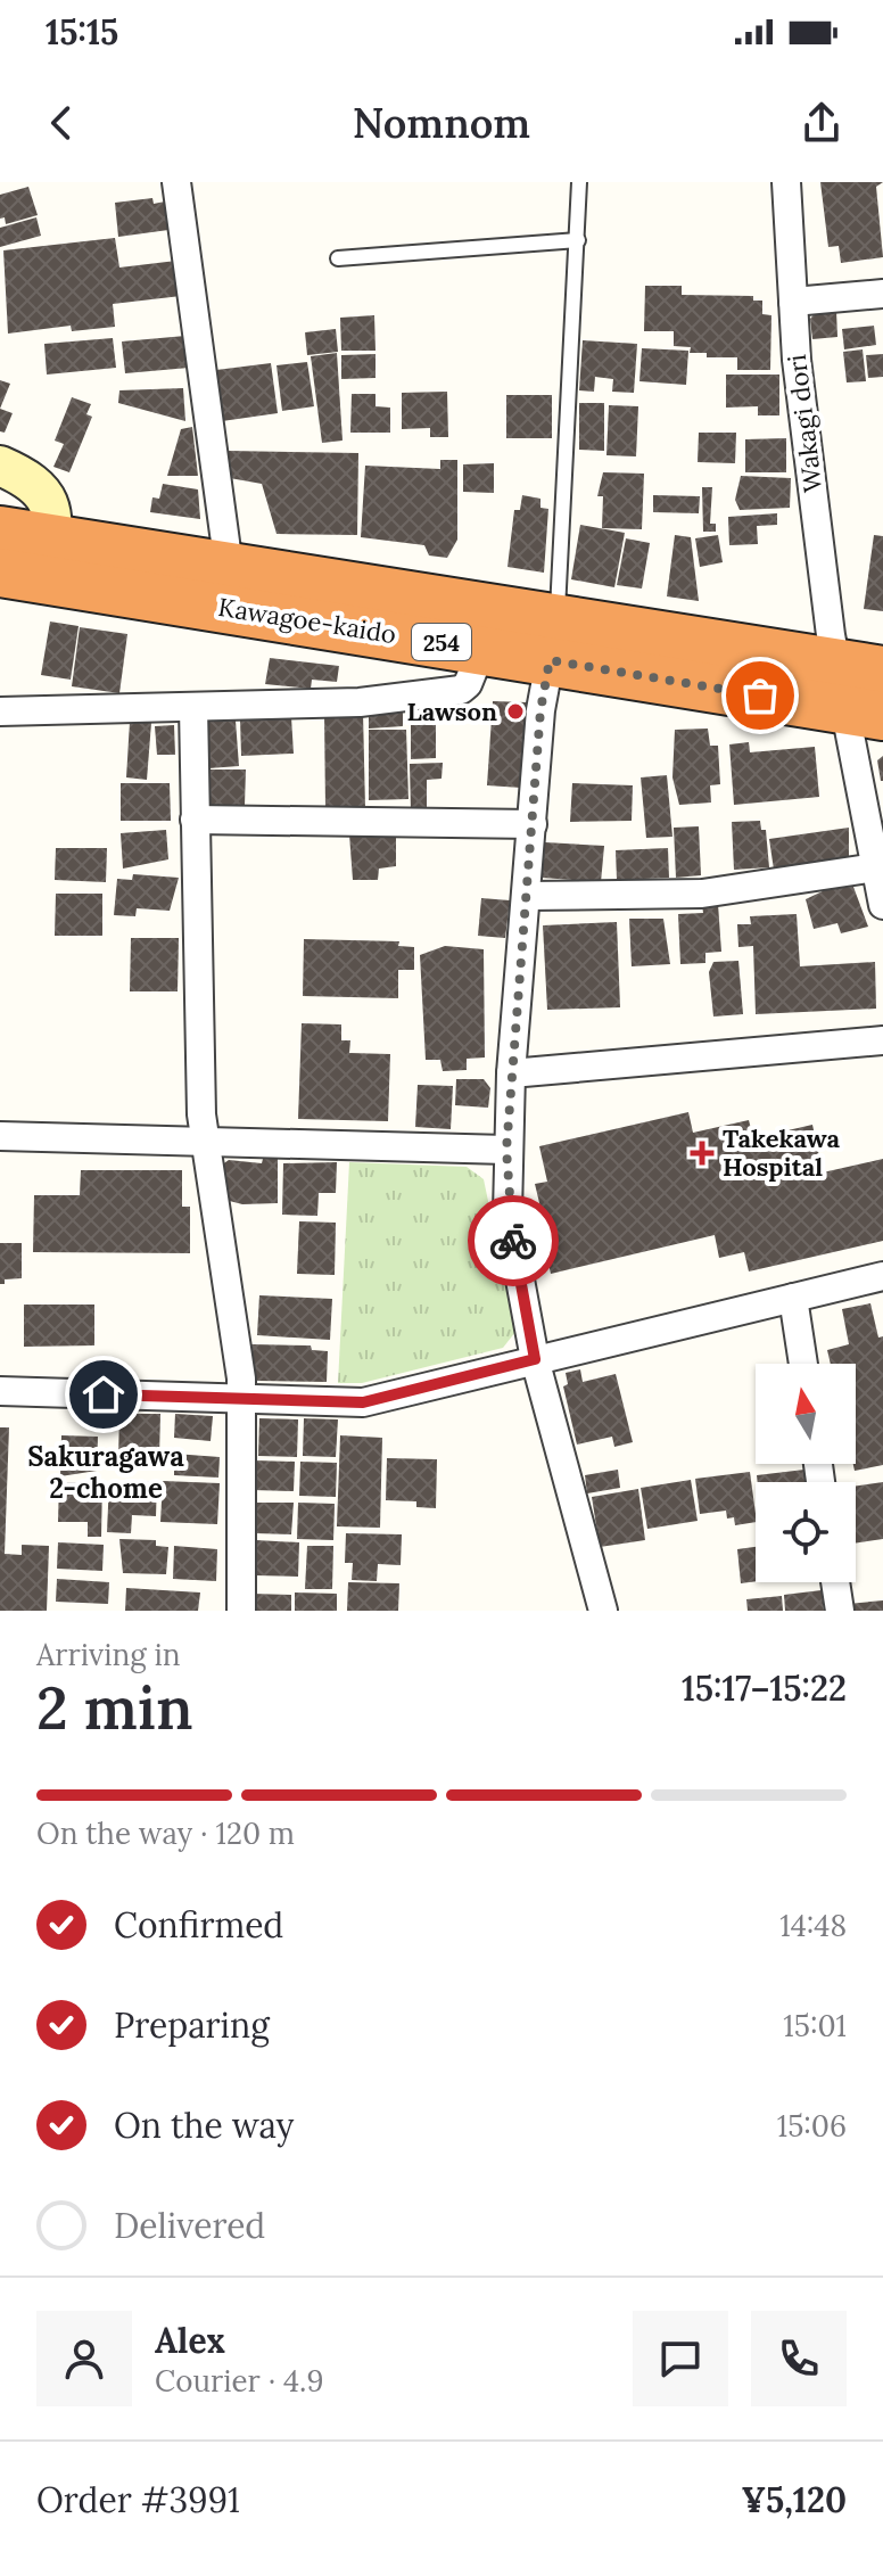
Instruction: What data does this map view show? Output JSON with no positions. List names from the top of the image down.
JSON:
{
  "streets": {
    "highway": ["Kawagoe-kaido", "254"],
    "street": ["Wakagi dori"]
  },
  "crossings": [
    ["Wakagi dori", "Kawagoe-kaido"]
  ],
  "districts": ["Sakuragawa 2-chome"],
  "places": {
    "other": ["Lawson"],
    "health": ["Takekawa Hospital"]
  },
  "north": "top",
  "page": {
    "status": "15:15",
    "header": "Nomnom",
    "heading": ["2 min", "Arriving in", "15:17–15:22"],
    "panel": [
      "Alex",
      "Courier · 4.9",
      "Order #3991",
      "¥5,120"
    ],
    "bar": "On the way · 120 m",
    "list": [
      ["Confirmed", "14:48"],
      ["Preparing", "15:01"],
      ["On the way", "15:06"],
      "Delivered"
    ]
  }
}
